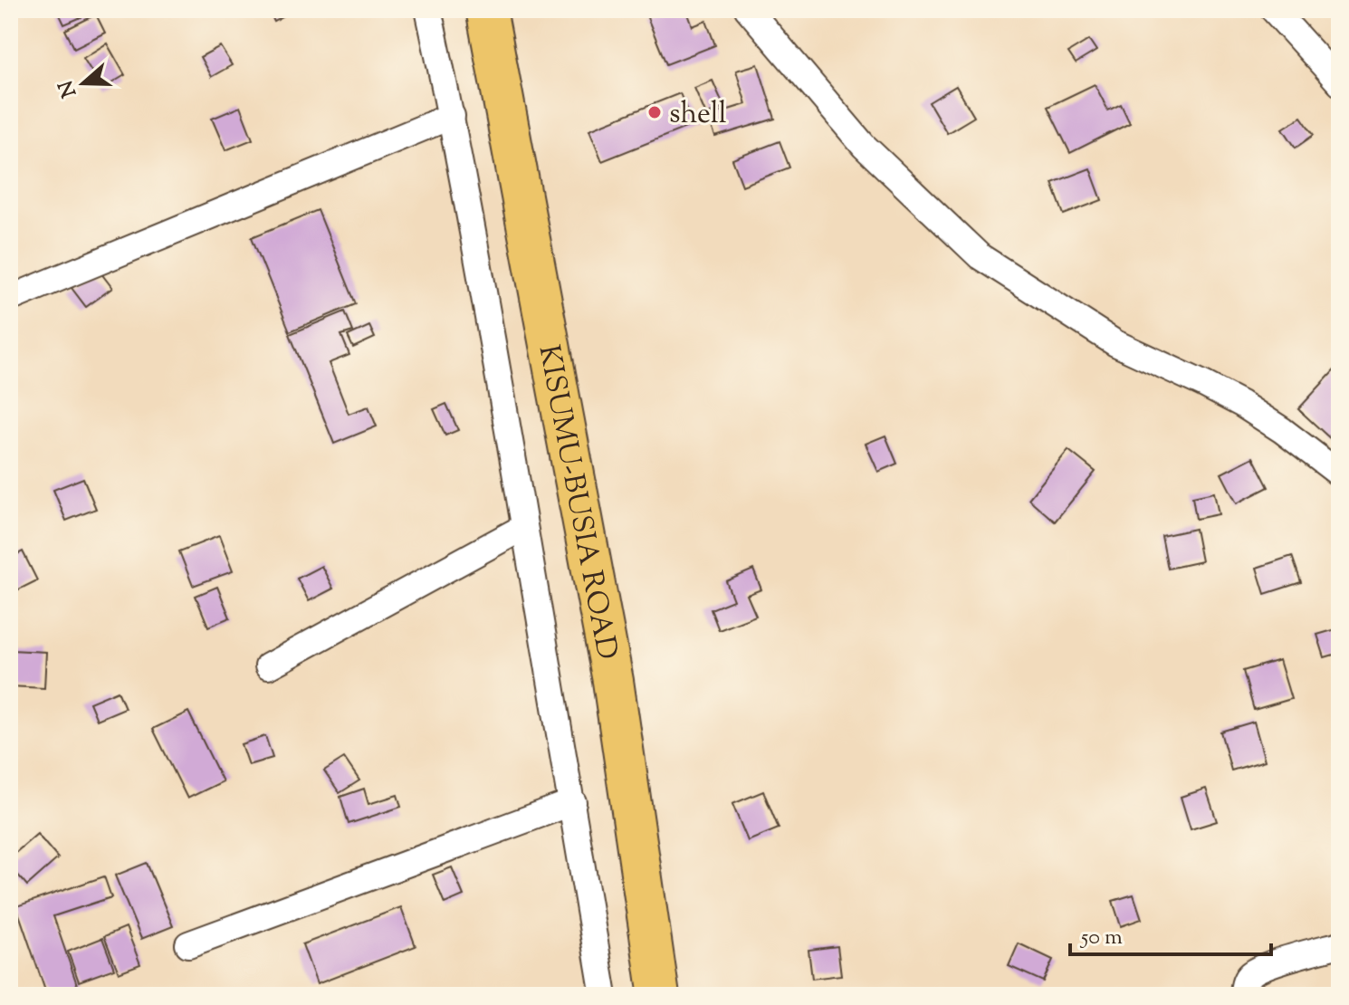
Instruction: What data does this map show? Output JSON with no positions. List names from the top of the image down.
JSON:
{
  "streets": {
    "highway": ["KISUMU-BUSIA ROAD"]
  },
  "places": ["shell"],
  "scale_bar": "50 m",
  "north": "left"
}
